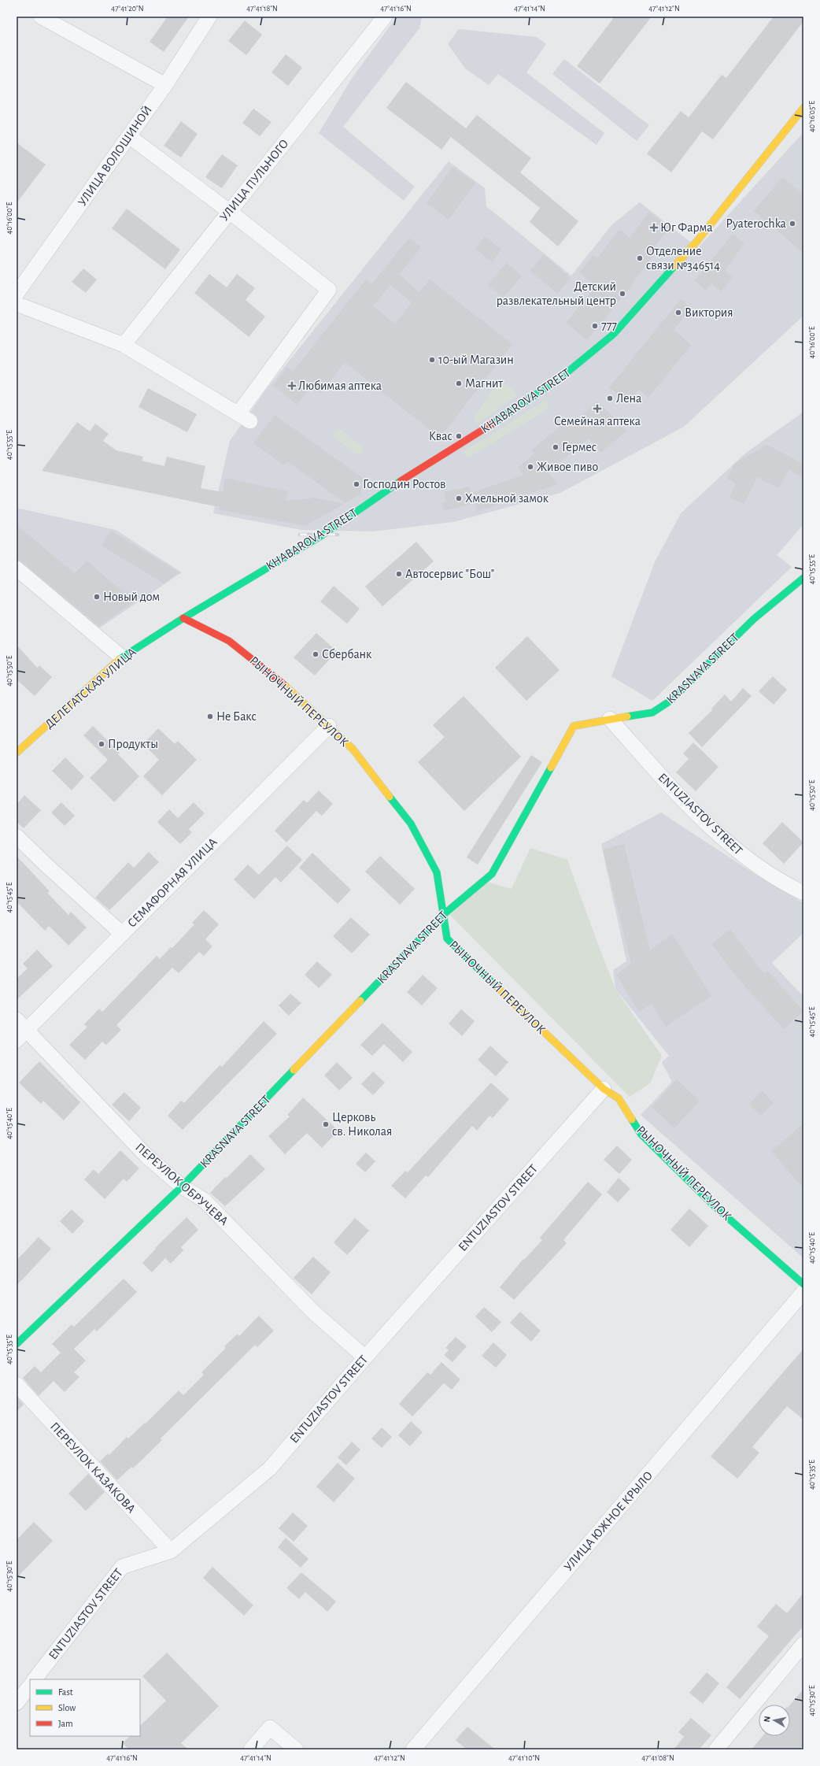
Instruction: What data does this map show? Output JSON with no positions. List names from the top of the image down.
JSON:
{
  "streets": {
    "street": [
      "УЛИЦА ВОЛОШИНОЙ",
      "УЛИЦА ПУЛЬНОГО",
      "KHABAROVA STREET",
      "KRASNAYA STREET",
      "ДЕЛЕГАТСКАЯ УЛИЦА",
      "РЫНОЧНЫЙ ПЕРЕУЛОК",
      "ENTUZIASTOV STREET",
      "СЕМАФОРНАЯ УЛИЦА",
      "ПЕРЕУЛОК ОБРУЧЕВА",
      "ПЕРЕУЛОК КАЗАКОВА",
      "УЛИЦА ЮЖНОЕ КРЫЛО"
    ]
  },
  "crossings": [
    ["KHABAROVA STREET", "ДЕЛЕГАТСКАЯ УЛИЦА"],
    ["KHABAROVA STREET", "РЫНОЧНЫЙ ПЕРЕУЛОК"],
    ["KRASNAYA STREET", "РЫНОЧНЫЙ ПЕРЕУЛОК"],
    ["KRASNAYA STREET", "ENTUZIASTOV STREET"],
    ["KRASNAYA STREET", "ПЕРЕУЛОК ОБРУЧЕВА"],
    ["ДЕЛЕГАТСКАЯ УЛИЦА", "РЫНОЧНЫЙ ПЕРЕУЛОК"],
    ["РЫНОЧНЫЙ ПЕРЕУЛОК", "ENTUZIASTOV STREET"],
    ["РЫНОЧНЫЙ ПЕРЕУЛОК", "СЕМАФОРНАЯ УЛИЦА"],
    ["ENTUZIASTOV STREET", "ПЕРЕУЛОК ОБРУЧЕВА"],
    ["ENTUZIASTOV STREET", "ПЕРЕУЛОК КАЗАКОВА"],
    ["СЕМАФОРНАЯ УЛИЦА", "ПЕРЕУЛОК ОБРУЧЕВА"]
  ],
  "places": {
    "other": [
      "Pyaterochka",
      "Отделение связи №346514",
      "Детский развлекательный центр",
      "Виктория",
      "777",
      "10-ый Магазин",
      "Магнит",
      "Лена",
      "Квас",
      "Гермес",
      "Живое пиво",
      "Господин Ростов",
      "Хмельной замок",
      "Автосервис \"Бош\"",
      "Новый дом",
      "Сбербанк",
      "Не Бакс",
      "Продукты",
      "Церковь св. Николая"
    ],
    "health": ["Юг Фарма", "Любимая аптека", "Семейная аптека"]
  },
  "legend": ["Fast", "Slow", "Jam"],
  "north": "left",
  "coordinates": [
    "47°41'20\"N",
    "47°41'18\"N",
    "47°41'16\"N",
    "47°41'14\"N",
    "47°41'12\"N",
    "40°16'05\"E",
    "40°16'00\"E",
    "40°15'55\"E",
    "40°15'50\"E",
    "40°15'45\"E",
    "40°15'40\"E",
    "40°15'35\"E",
    "40°15'30\"E",
    "47°41'10\"N",
    "47°41'08\"N"
  ]
}
